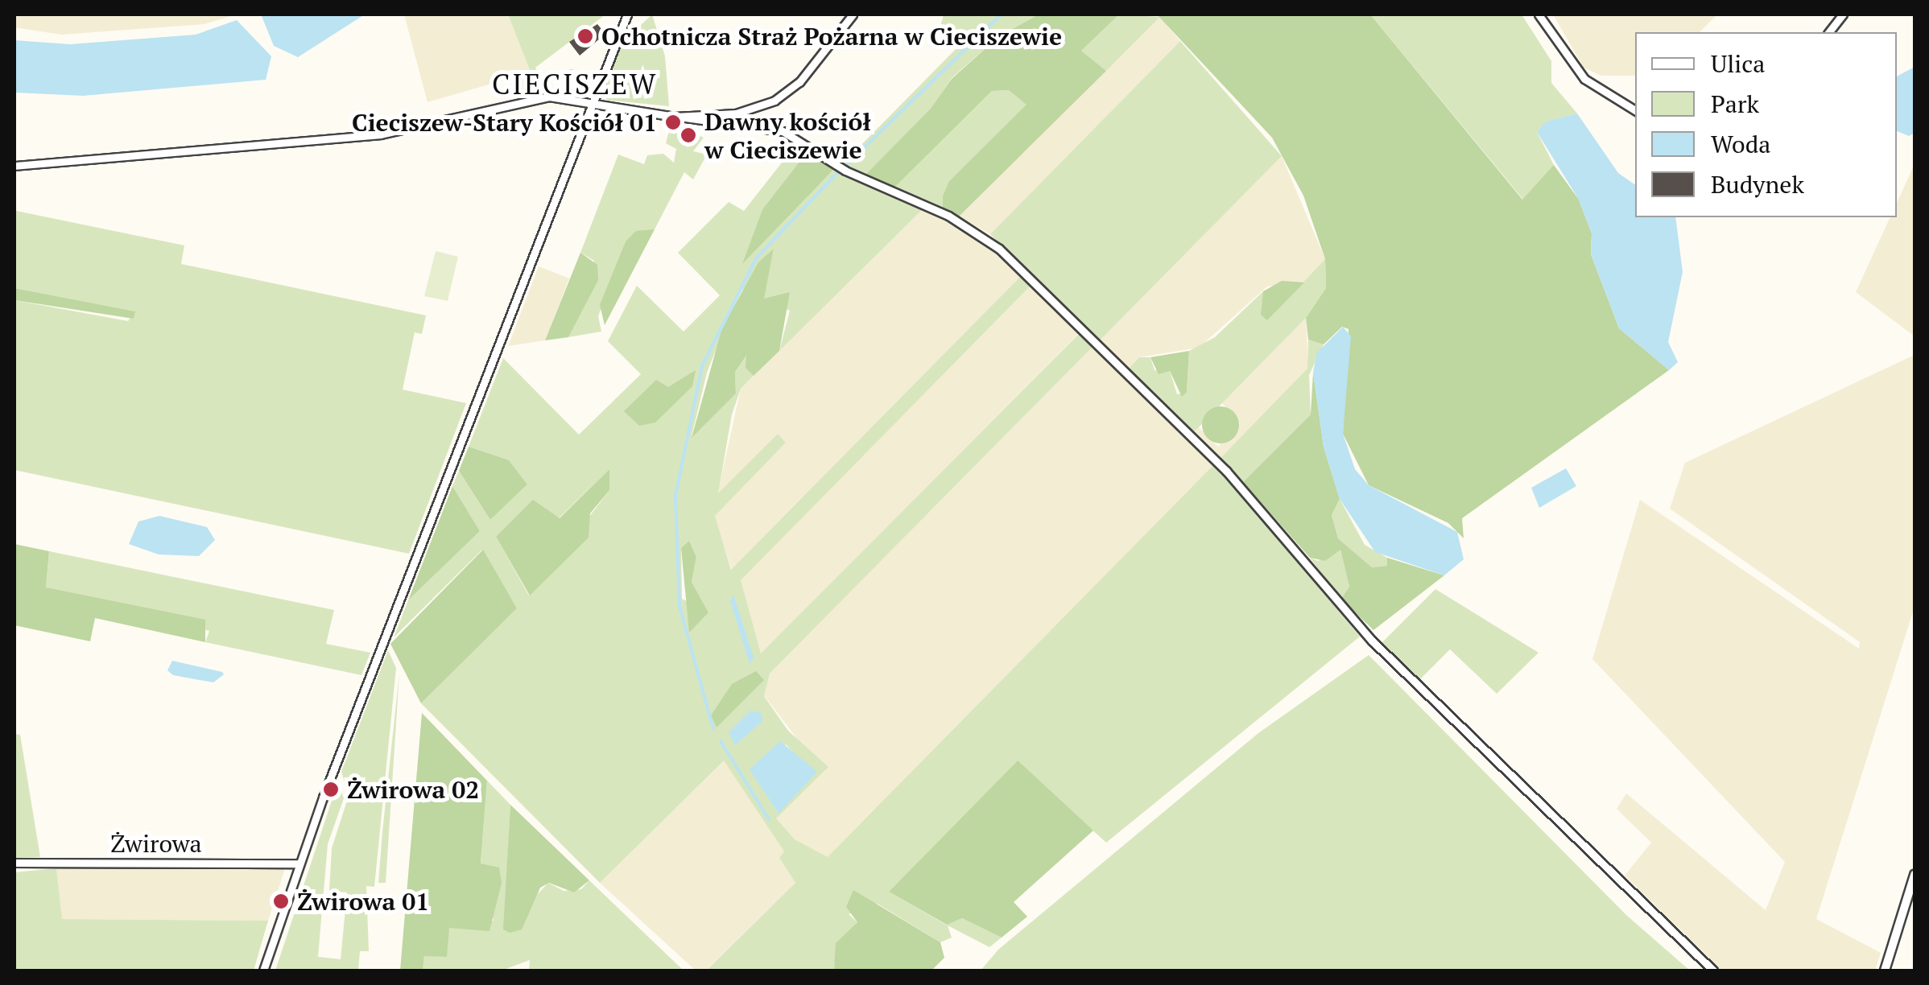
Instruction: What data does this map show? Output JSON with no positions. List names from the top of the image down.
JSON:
{
  "streets": {
    "street": ["Żwirowa"]
  },
  "districts": ["CIECISZEW"],
  "places": [
    "Ochotnicza Straż Pożarna w Cieciszewie",
    "Cieciszew-Stary Kościół 01",
    "Dawny kościół w Cieciszewie",
    "Żwirowa 02",
    "Żwirowa 01"
  ],
  "legend": [
    "Ulica",
    "Park",
    "Woda",
    "Budynek"
  ]
}
